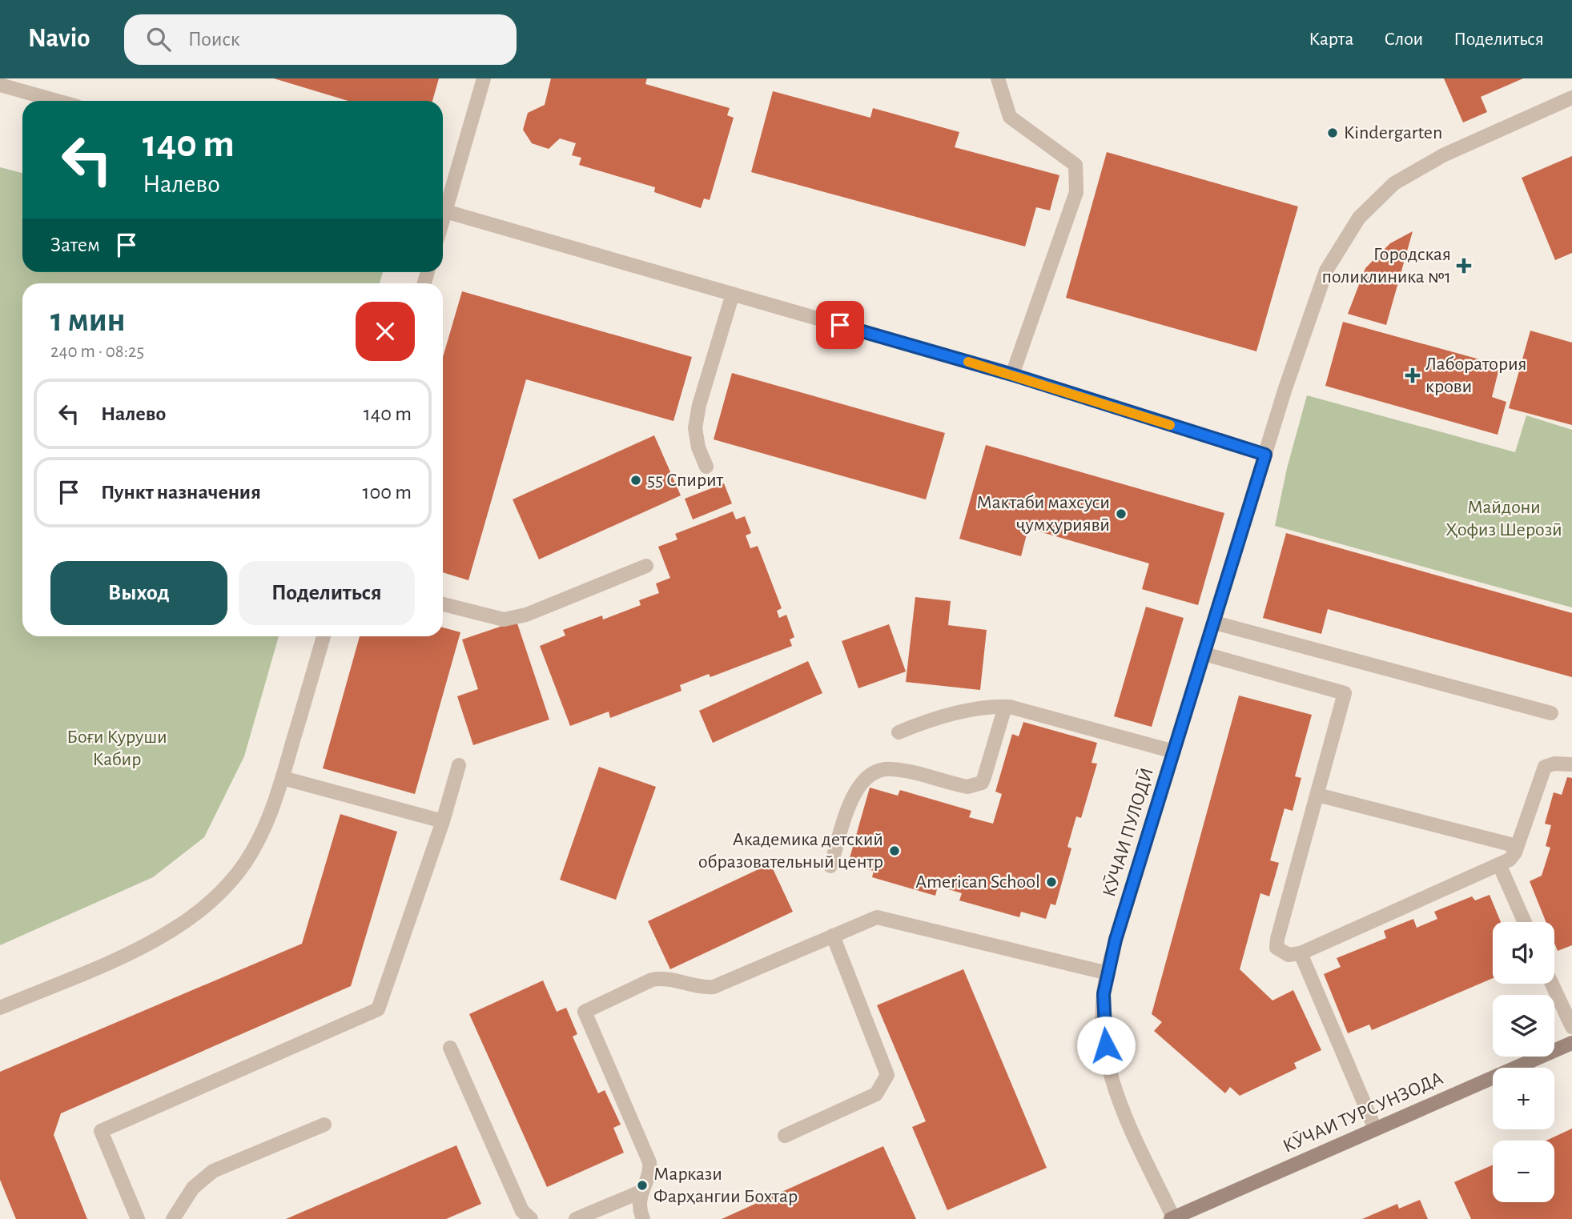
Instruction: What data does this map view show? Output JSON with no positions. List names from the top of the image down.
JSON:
{
  "streets": {
    "street": ["КӮЧАИ ПУЛОДӢ", "КӮЧАИ ТУРСУНЗОДА"]
  },
  "crossings": [
    ["КӮЧАИ ПУЛОДӢ", "КӮЧАИ ТУРСУНЗОДА"]
  ],
  "parks": ["Майдони Ҳофиз Шерозӣ", "Боғи Куруши Кабир"],
  "places": {
    "other": [
      "Kindergarten",
      "55 Спирит",
      "Мактаби махсуси ҷумҳуриявӣ",
      "Академика детский образовательный центр",
      "American School",
      "Маркази Фарҳангии Бохтар"
    ],
    "health": ["Городская поликлиника №1", "Лаборатория крови"]
  },
  "page": {
    "header": "Navio",
    "search": "Поиск",
    "nav": ["Карта", "Слои", "Поделиться"],
    "turn": ["140 m", "Налево"],
    "then": "Затем",
    "heading": ["1 мин", "240 m · 08:25"],
    "list": [
      {
        "name": "Налево",
        "value": "140 m"
      },
      {
        "name": "Пункт назначения",
        "value": "100 m"
      }
    ],
    "buttons": ["Выход", "Поделиться"],
    "map_buttons": ["+", "−"]
  }
}
